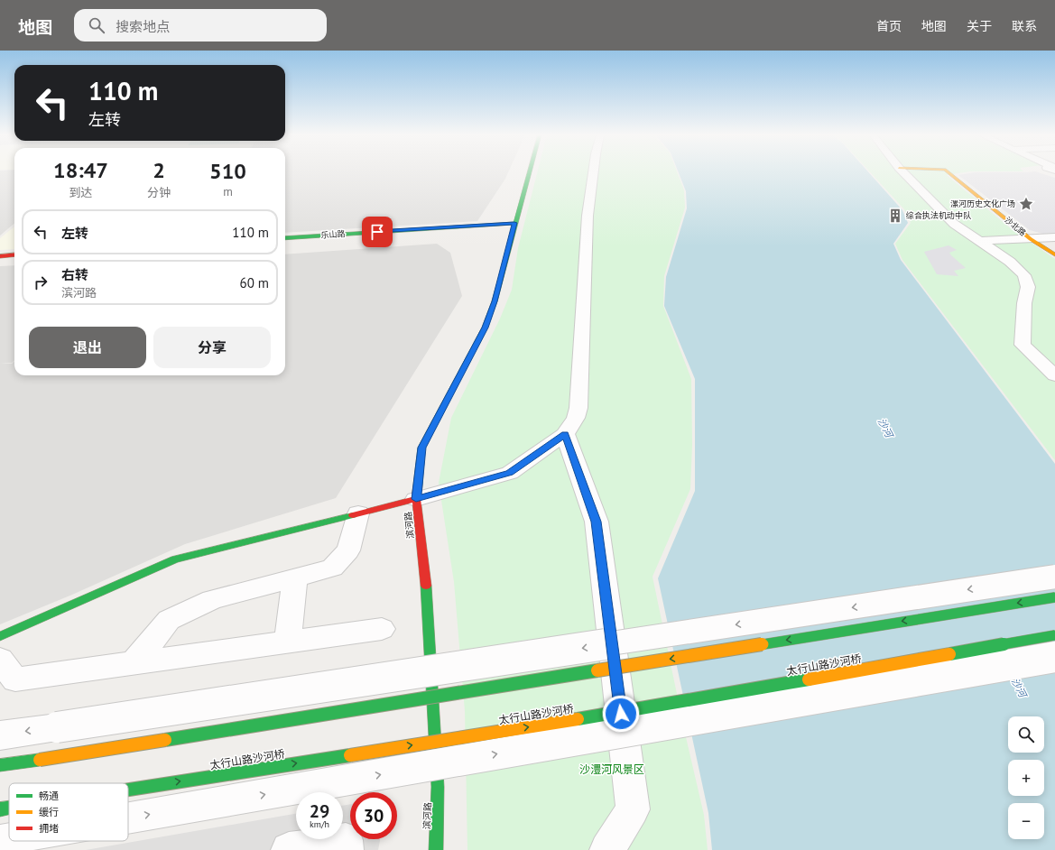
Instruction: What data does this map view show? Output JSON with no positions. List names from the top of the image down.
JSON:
{
  "streets": {
    "street": [
      "沙北路",
      "乐山路",
      "滨河路",
      "太行山路沙河桥"
    ]
  },
  "crossings": [
    ["乐山路", "滨河路"]
  ],
  "water": ["沙河"],
  "parks": ["沙澧河风景区"],
  "places": {
    "place": ["漯河历史文化广场"],
    "building": ["综合执法机动中队"]
  },
  "legend": ["畅通", "缓行", "拥堵"],
  "page": {
    "header": "地图",
    "search": "搜索地点",
    "nav": [
      "首页",
      "地图",
      "关于",
      "联系"
    ],
    "turn": ["110 m", "左转"],
    "eta": [
      "18:47",
      "到达",
      "2",
      "分钟",
      "510",
      "m"
    ],
    "list": [
      {
        "name": "左转",
        "value": "110 m"
      },
      {
        "name": "右转",
        "note": "滨河路",
        "value": "60 m"
      }
    ],
    "buttons": ["退出", "分享"],
    "map_buttons": ["+", "−"],
    "speed": "29 km/h",
    "limit": "30"
  }
}
